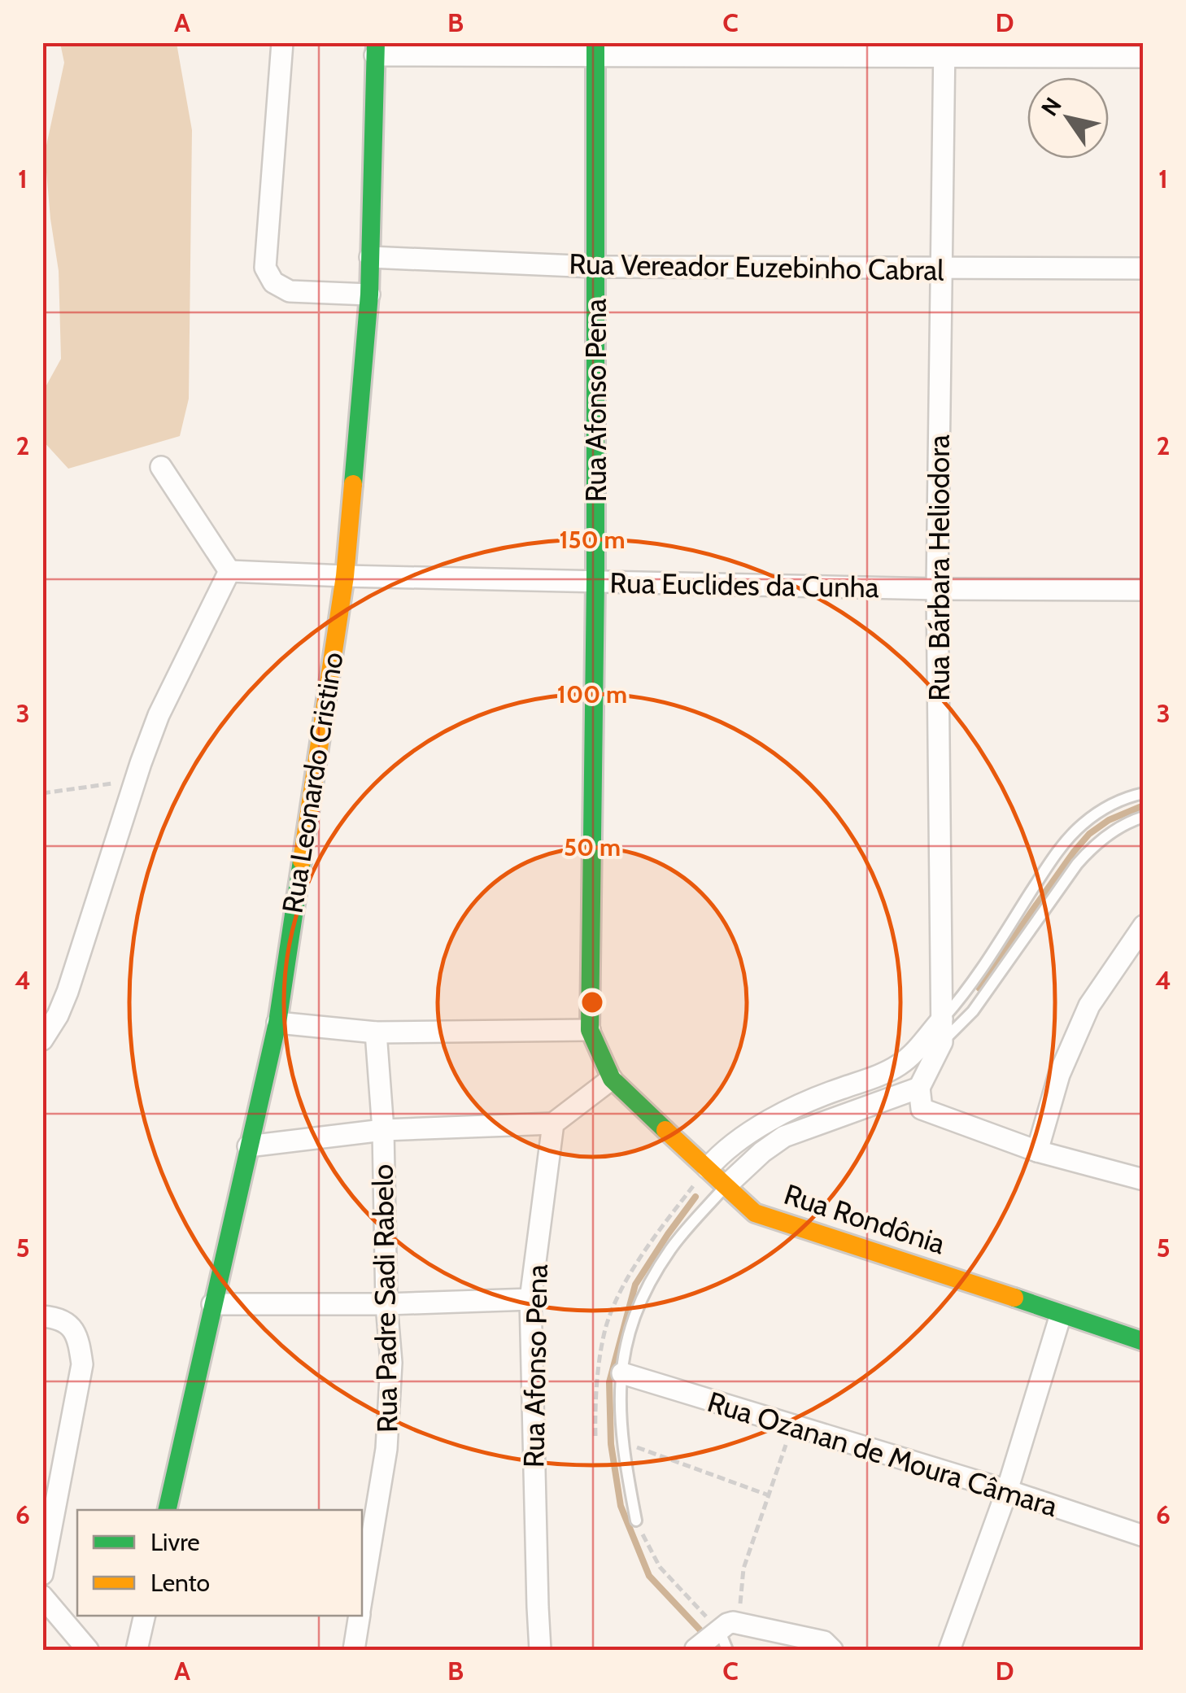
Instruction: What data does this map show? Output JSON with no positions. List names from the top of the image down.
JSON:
{
  "streets": {
    "street": [
      "Rua Vereador Euzebinho Cabral",
      "Rua Afonso Pena",
      "Rua Bárbara Heliodora",
      "Rua Euclides da Cunha",
      "Rua Leonardo Cristino",
      "Rua Rondônia",
      "Rua Padre Sadi Rabelo",
      "Rua Ozanan de Moura Câmara"
    ]
  },
  "crossings": [
    ["Rua Vereador Euzebinho Cabral", "Rua Afonso Pena"],
    ["Rua Vereador Euzebinho Cabral", "Rua Bárbara Heliodora"],
    ["Rua Vereador Euzebinho Cabral", "Rua Leonardo Cristino"],
    ["Rua Afonso Pena", "Rua Euclides da Cunha"],
    ["Rua Afonso Pena", "Rua Rondônia"],
    ["Rua Bárbara Heliodora", "Rua Euclides da Cunha"],
    ["Rua Euclides da Cunha", "Rua Leonardo Cristino"]
  ],
  "legend": ["Livre", "Lento"],
  "north": "top left",
  "grid": {
    "columns": [
      "A",
      "B",
      "C",
      "D"
    ],
    "rows": [
      "1",
      "2",
      "3",
      "4",
      "5",
      "6"
    ]
  },
  "rings": ["150 m", "100 m", "50 m"]
}
